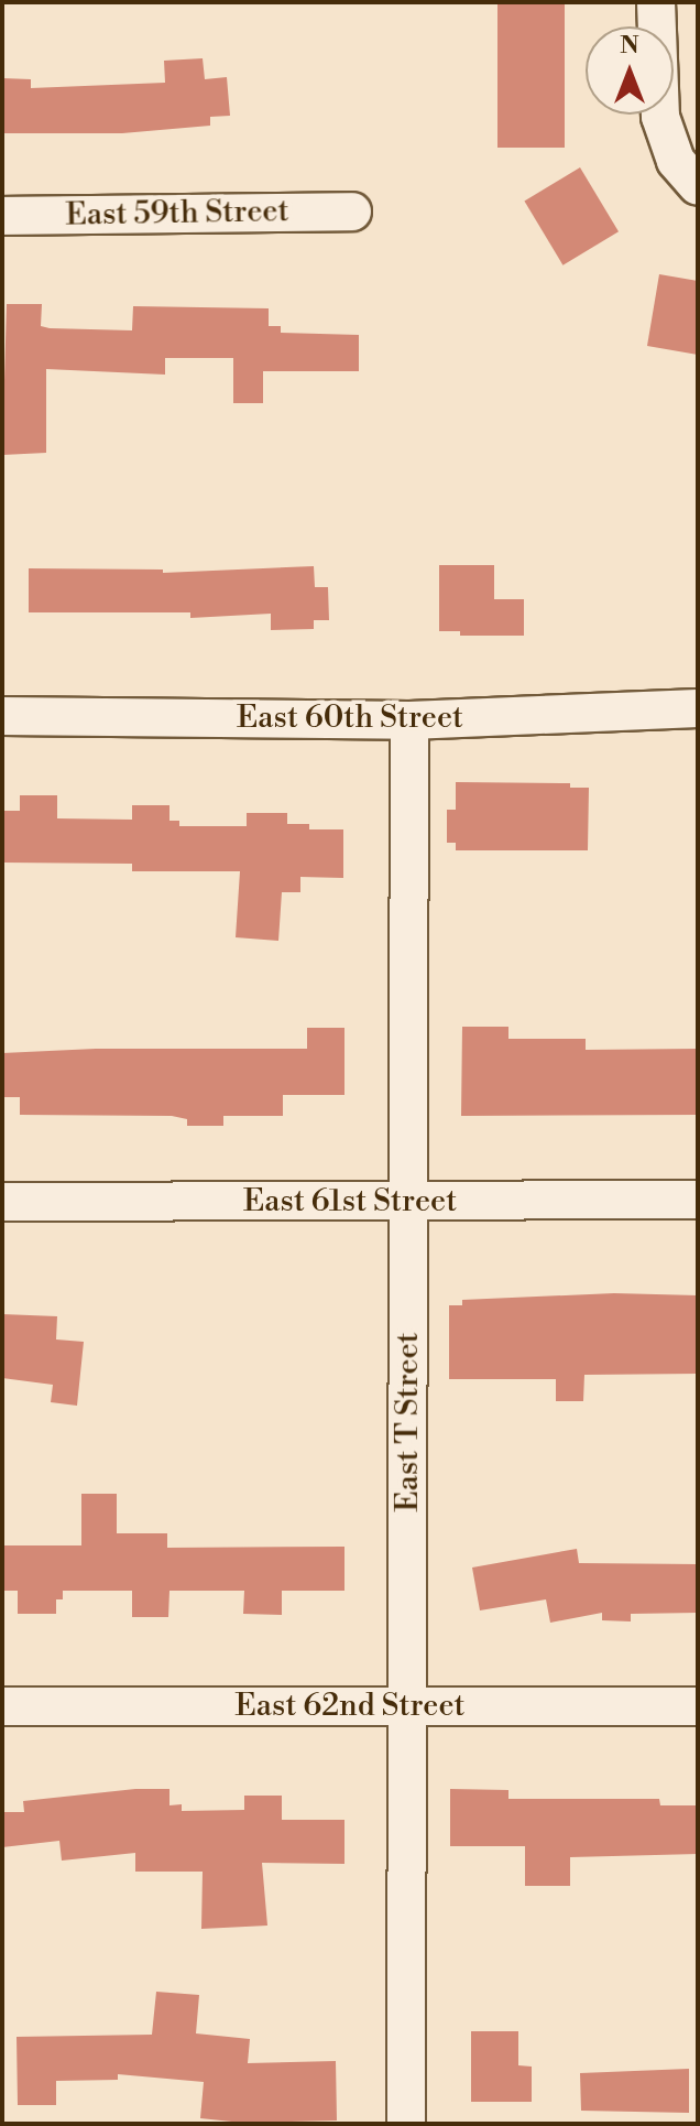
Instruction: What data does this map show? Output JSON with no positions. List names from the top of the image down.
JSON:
{
  "streets": {
    "street": [
      "East 59th Street",
      "East 60th Street",
      "East 61st Street",
      "East T Street",
      "East 62nd Street"
    ]
  },
  "crossings": [
    ["East 60th Street", "East T Street"],
    ["East 61st Street", "East T Street"],
    ["East T Street", "East 62nd Street"]
  ],
  "north": "top"
}
